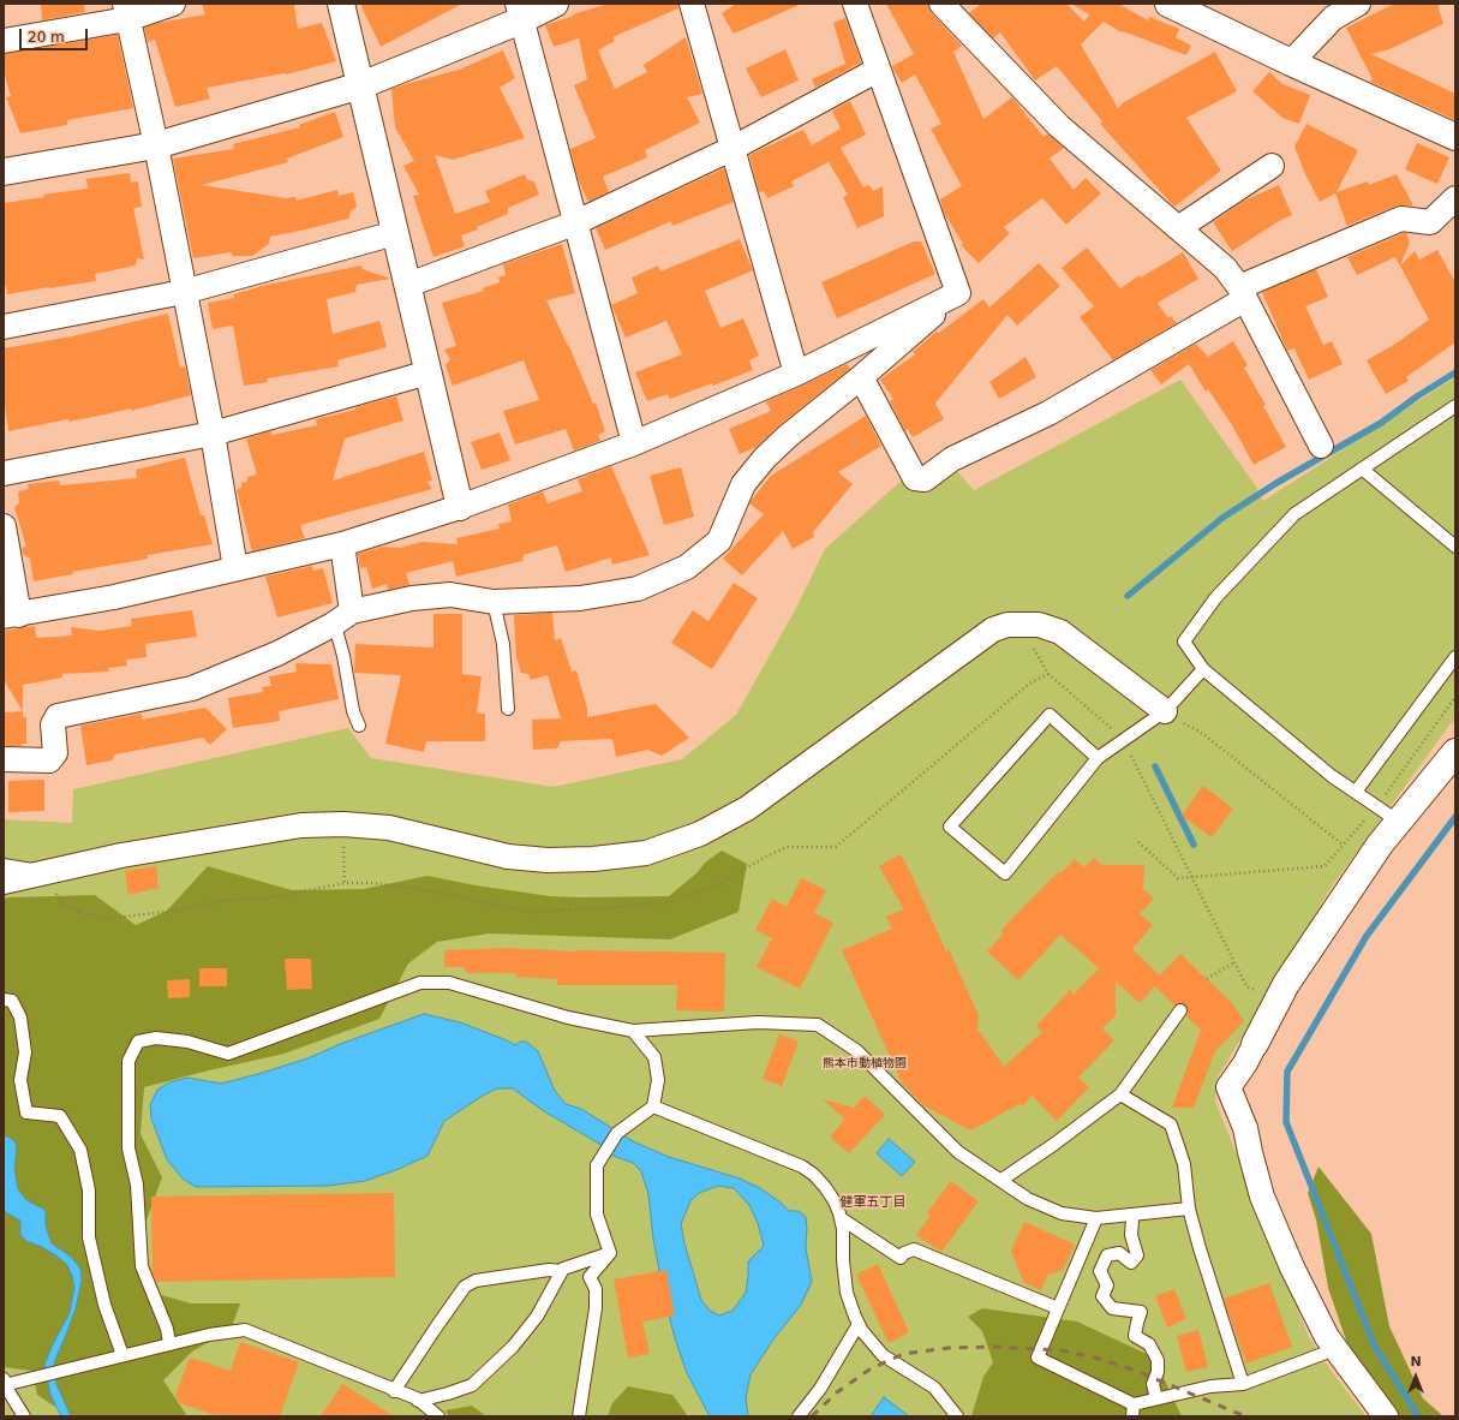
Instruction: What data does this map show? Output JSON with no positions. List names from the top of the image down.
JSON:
{
  "districts": ["健軍五丁目"],
  "parks": ["熊本市動植物園"],
  "scale_bar": "20 m",
  "north": "top"
}
